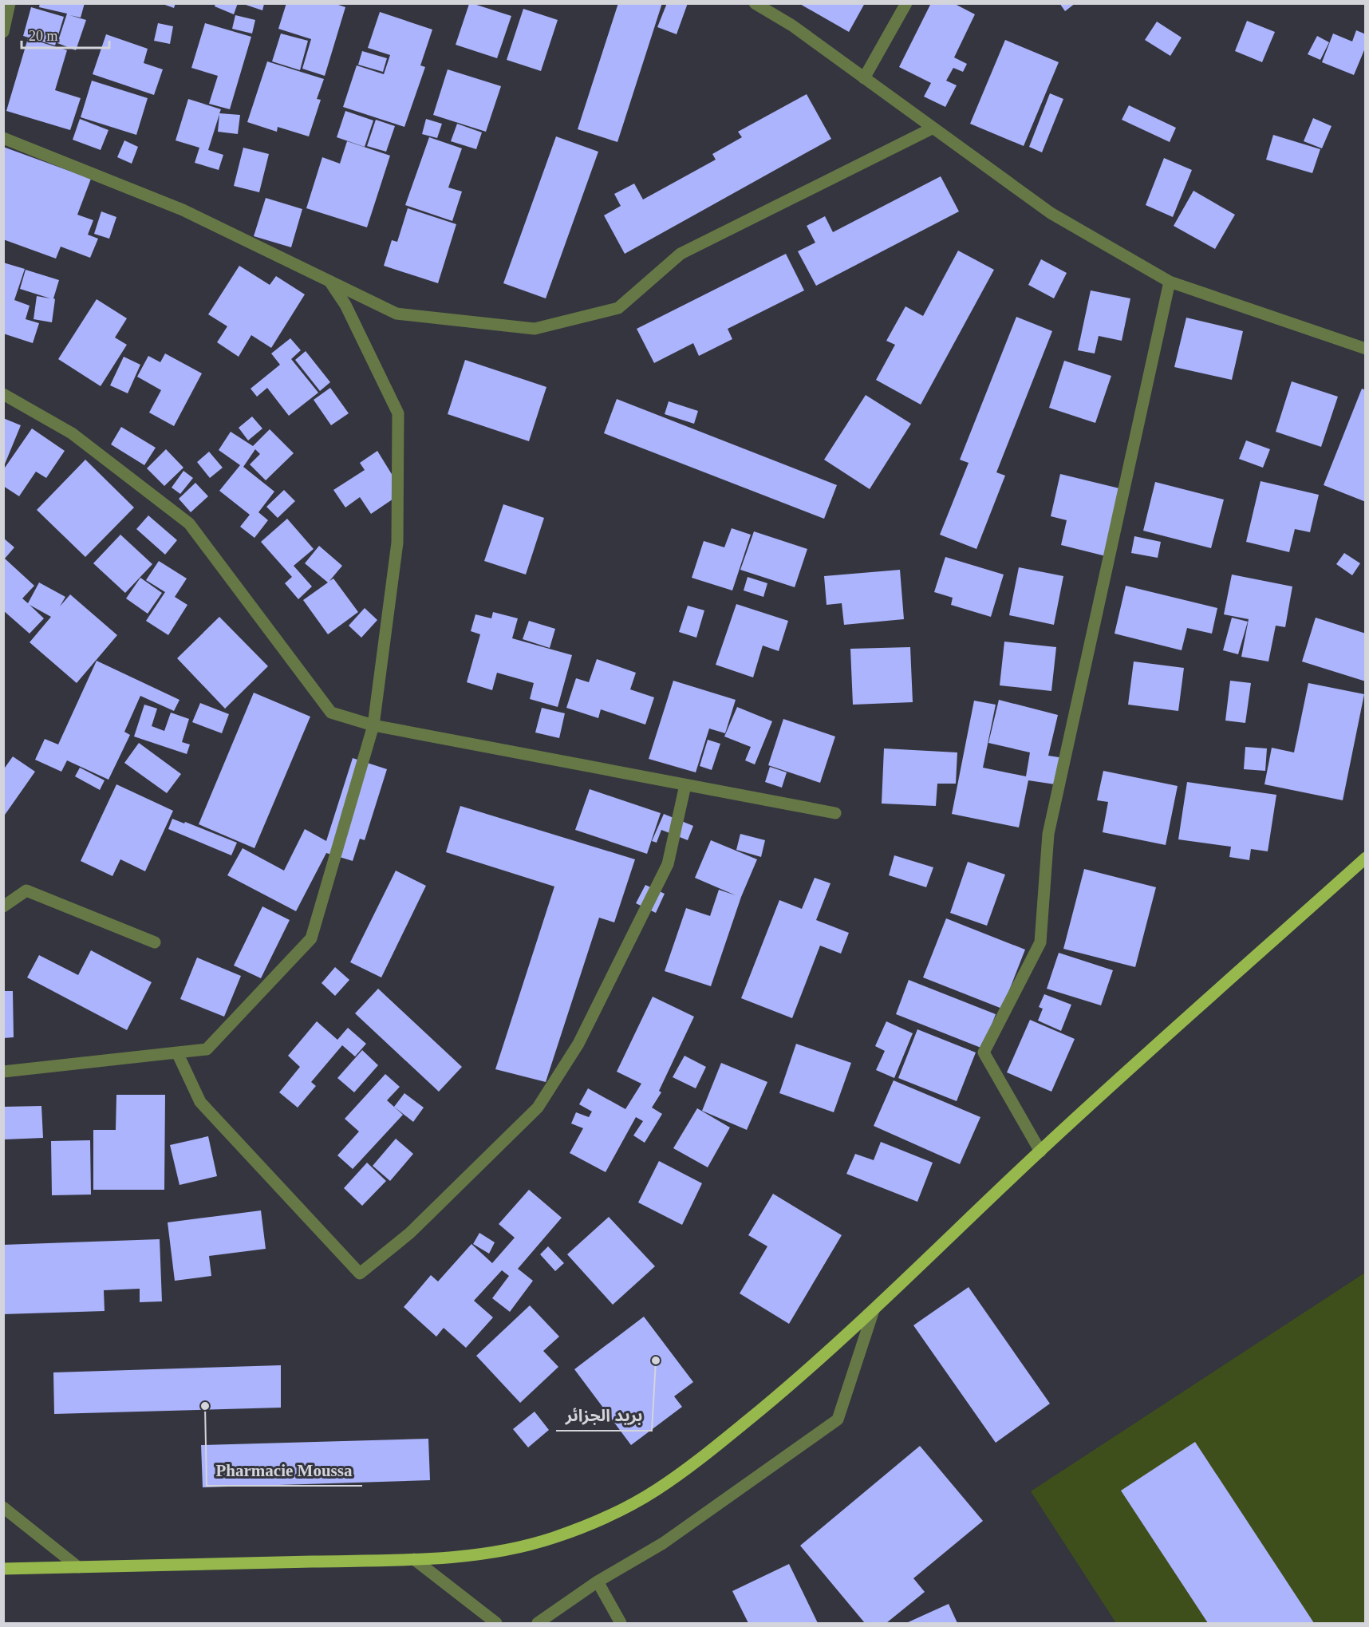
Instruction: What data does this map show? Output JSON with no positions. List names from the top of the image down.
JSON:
{
  "places": ["بريد الجزائر", "Pharmacie Moussa"],
  "scale_bar": "20 m"
}
